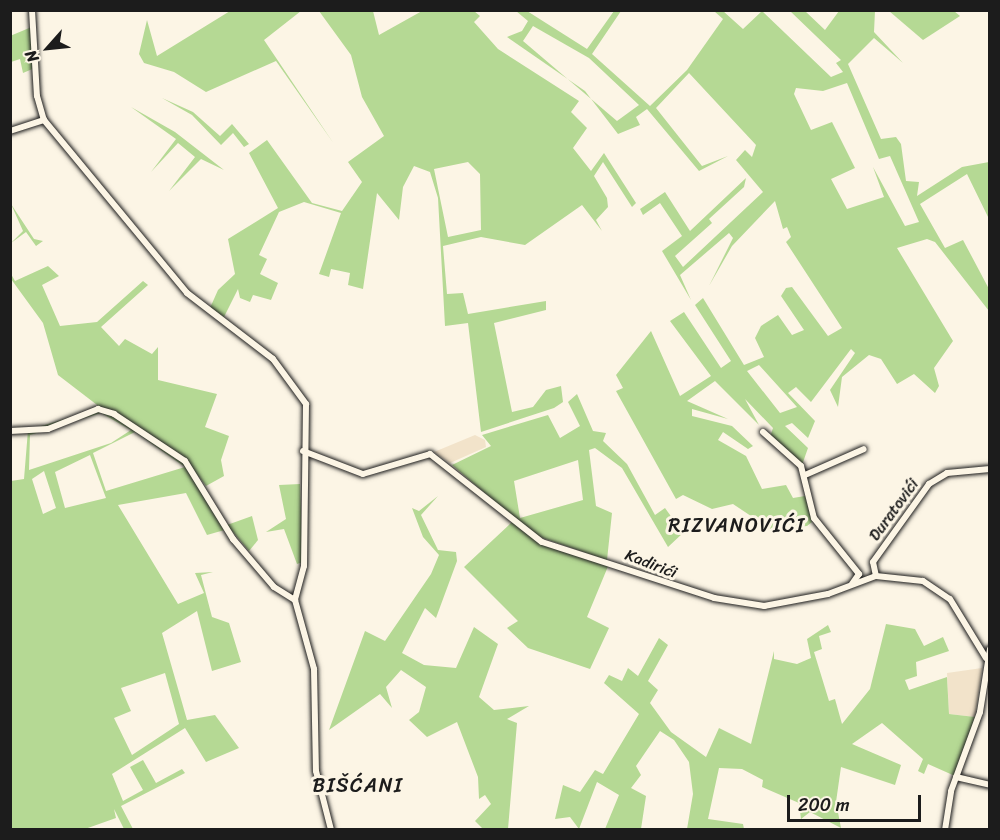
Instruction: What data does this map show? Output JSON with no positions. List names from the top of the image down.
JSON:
{
  "streets": {
    "street": ["Duratovići", "Kadirići"]
  },
  "crossings": [
    ["Duratovići", "Kadirići"]
  ],
  "districts": ["RIZVANOVIĆI", "BIŠĆANI"],
  "scale_bar": "200 m",
  "north": "bottom left"
}
